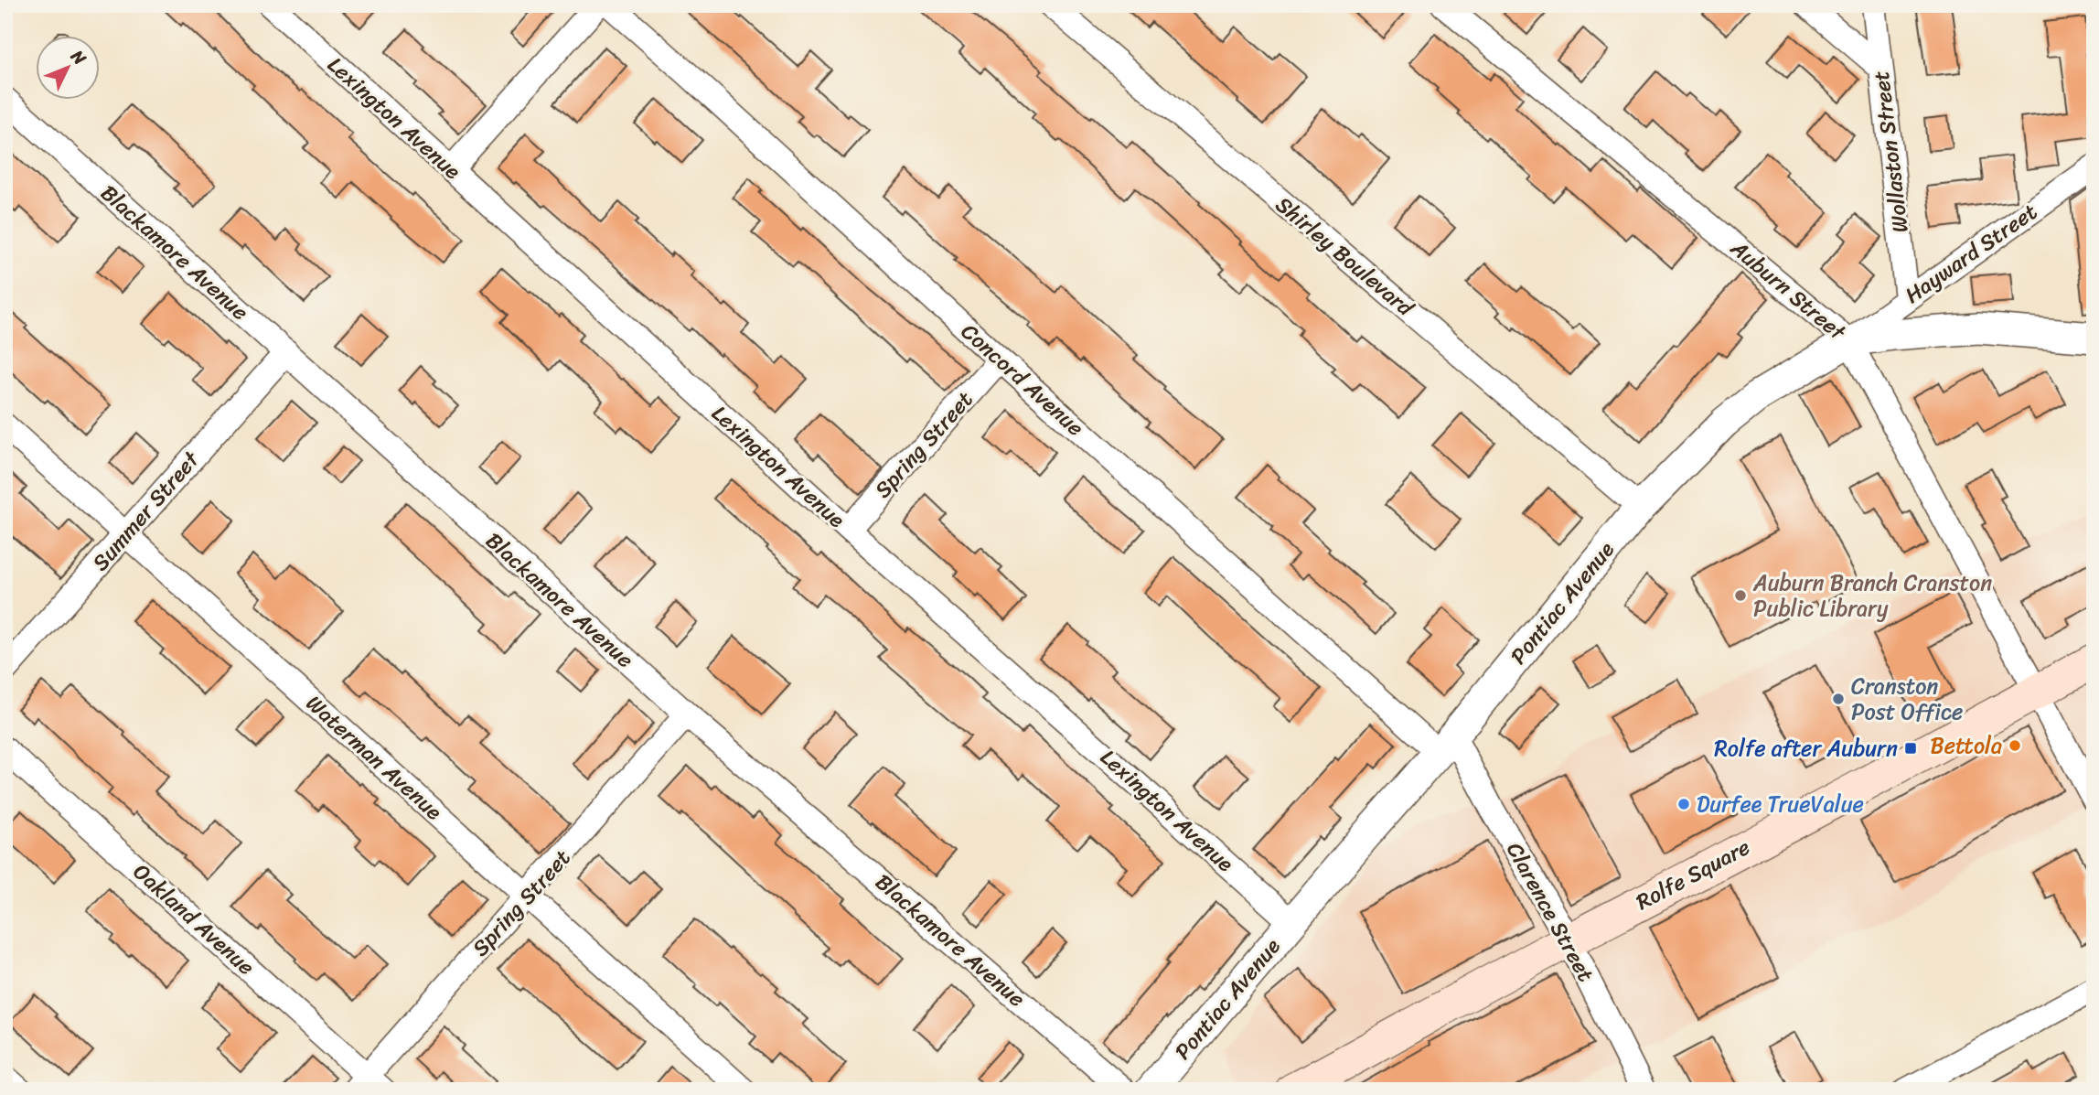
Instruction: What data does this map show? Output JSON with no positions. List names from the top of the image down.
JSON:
{
  "streets": {
    "main road": ["Rolfe Square"],
    "street": [
      "Lexington Avenue",
      "Wollaston Street",
      "Blackamore Avenue",
      "Hayward Street",
      "Shirley Boulevard",
      "Auburn Street",
      "Concord Avenue",
      "Spring Street",
      "Summer Street",
      "Pontiac Avenue",
      "Waterman Avenue",
      "Clarence Street",
      "Oakland Avenue"
    ]
  },
  "crossings": [
    ["Lexington Avenue", "Spring Street"],
    ["Lexington Avenue", "Pontiac Avenue"],
    ["Wollaston Street", "Hayward Street"],
    ["Blackamore Avenue", "Spring Street"],
    ["Blackamore Avenue", "Summer Street"],
    ["Hayward Street", "Auburn Street"],
    ["Hayward Street", "Pontiac Avenue"],
    ["Shirley Boulevard", "Pontiac Avenue"],
    ["Auburn Street", "Pontiac Avenue"],
    ["Auburn Street", "Rolfe Square"],
    ["Concord Avenue", "Spring Street"],
    ["Concord Avenue", "Pontiac Avenue"],
    ["Concord Avenue", "Clarence Street"],
    ["Spring Street", "Waterman Avenue"],
    ["Spring Street", "Oakland Avenue"],
    ["Summer Street", "Waterman Avenue"],
    ["Pontiac Avenue", "Clarence Street"],
    ["Rolfe Square", "Clarence Street"]
  ],
  "places": {
    "other": [
      "Auburn Branch Cranston Public Library",
      "Cranston Post Office",
      "Bettola",
      "Durfee TrueValue"
    ],
    "transit": ["Rolfe after Auburn"]
  },
  "north": "top right"
}
